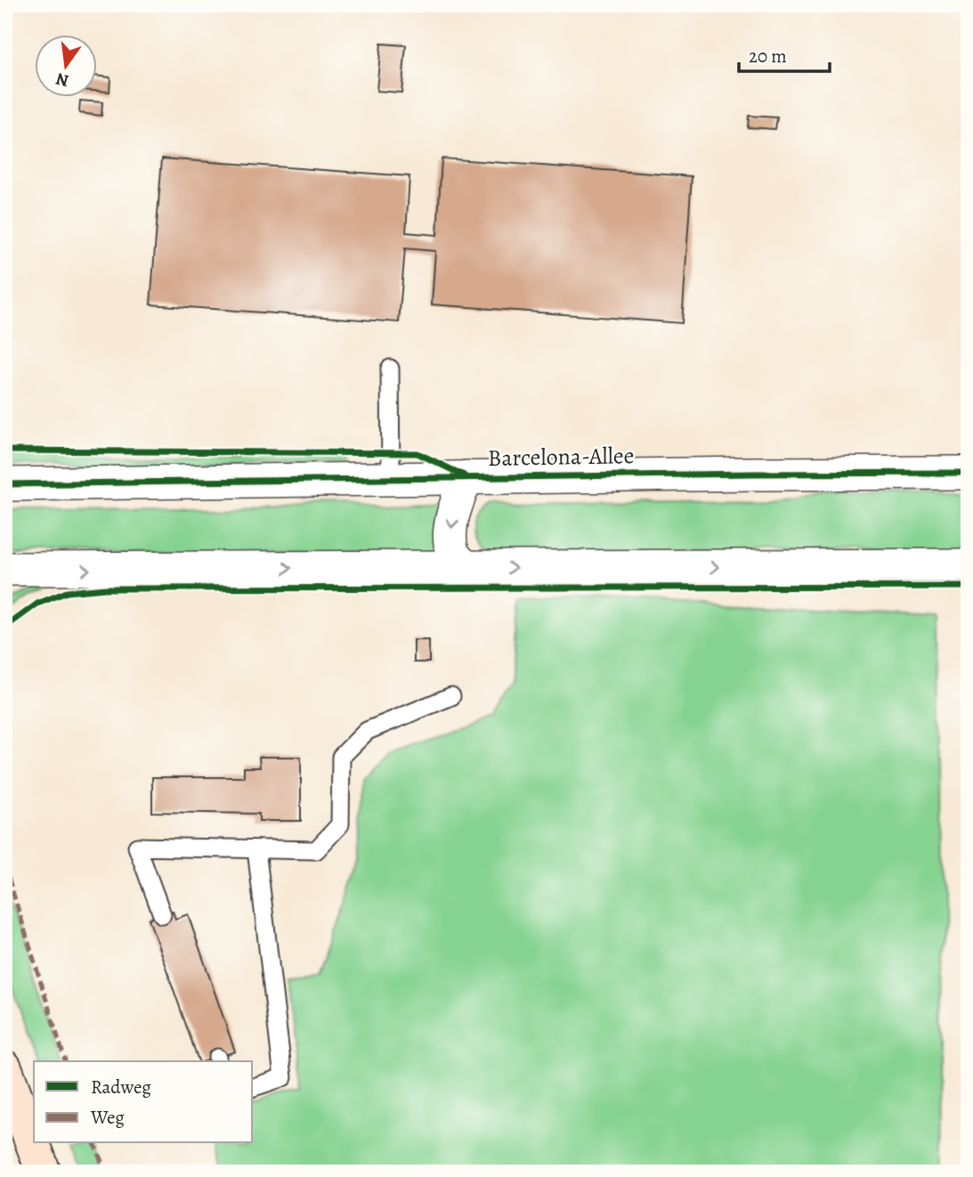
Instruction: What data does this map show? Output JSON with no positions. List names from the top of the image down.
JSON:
{
  "streets": {
    "street": ["Barcelona-Allee"]
  },
  "legend": ["Radweg", "Weg"],
  "scale_bar": "20 m",
  "north": "bottom"
}
